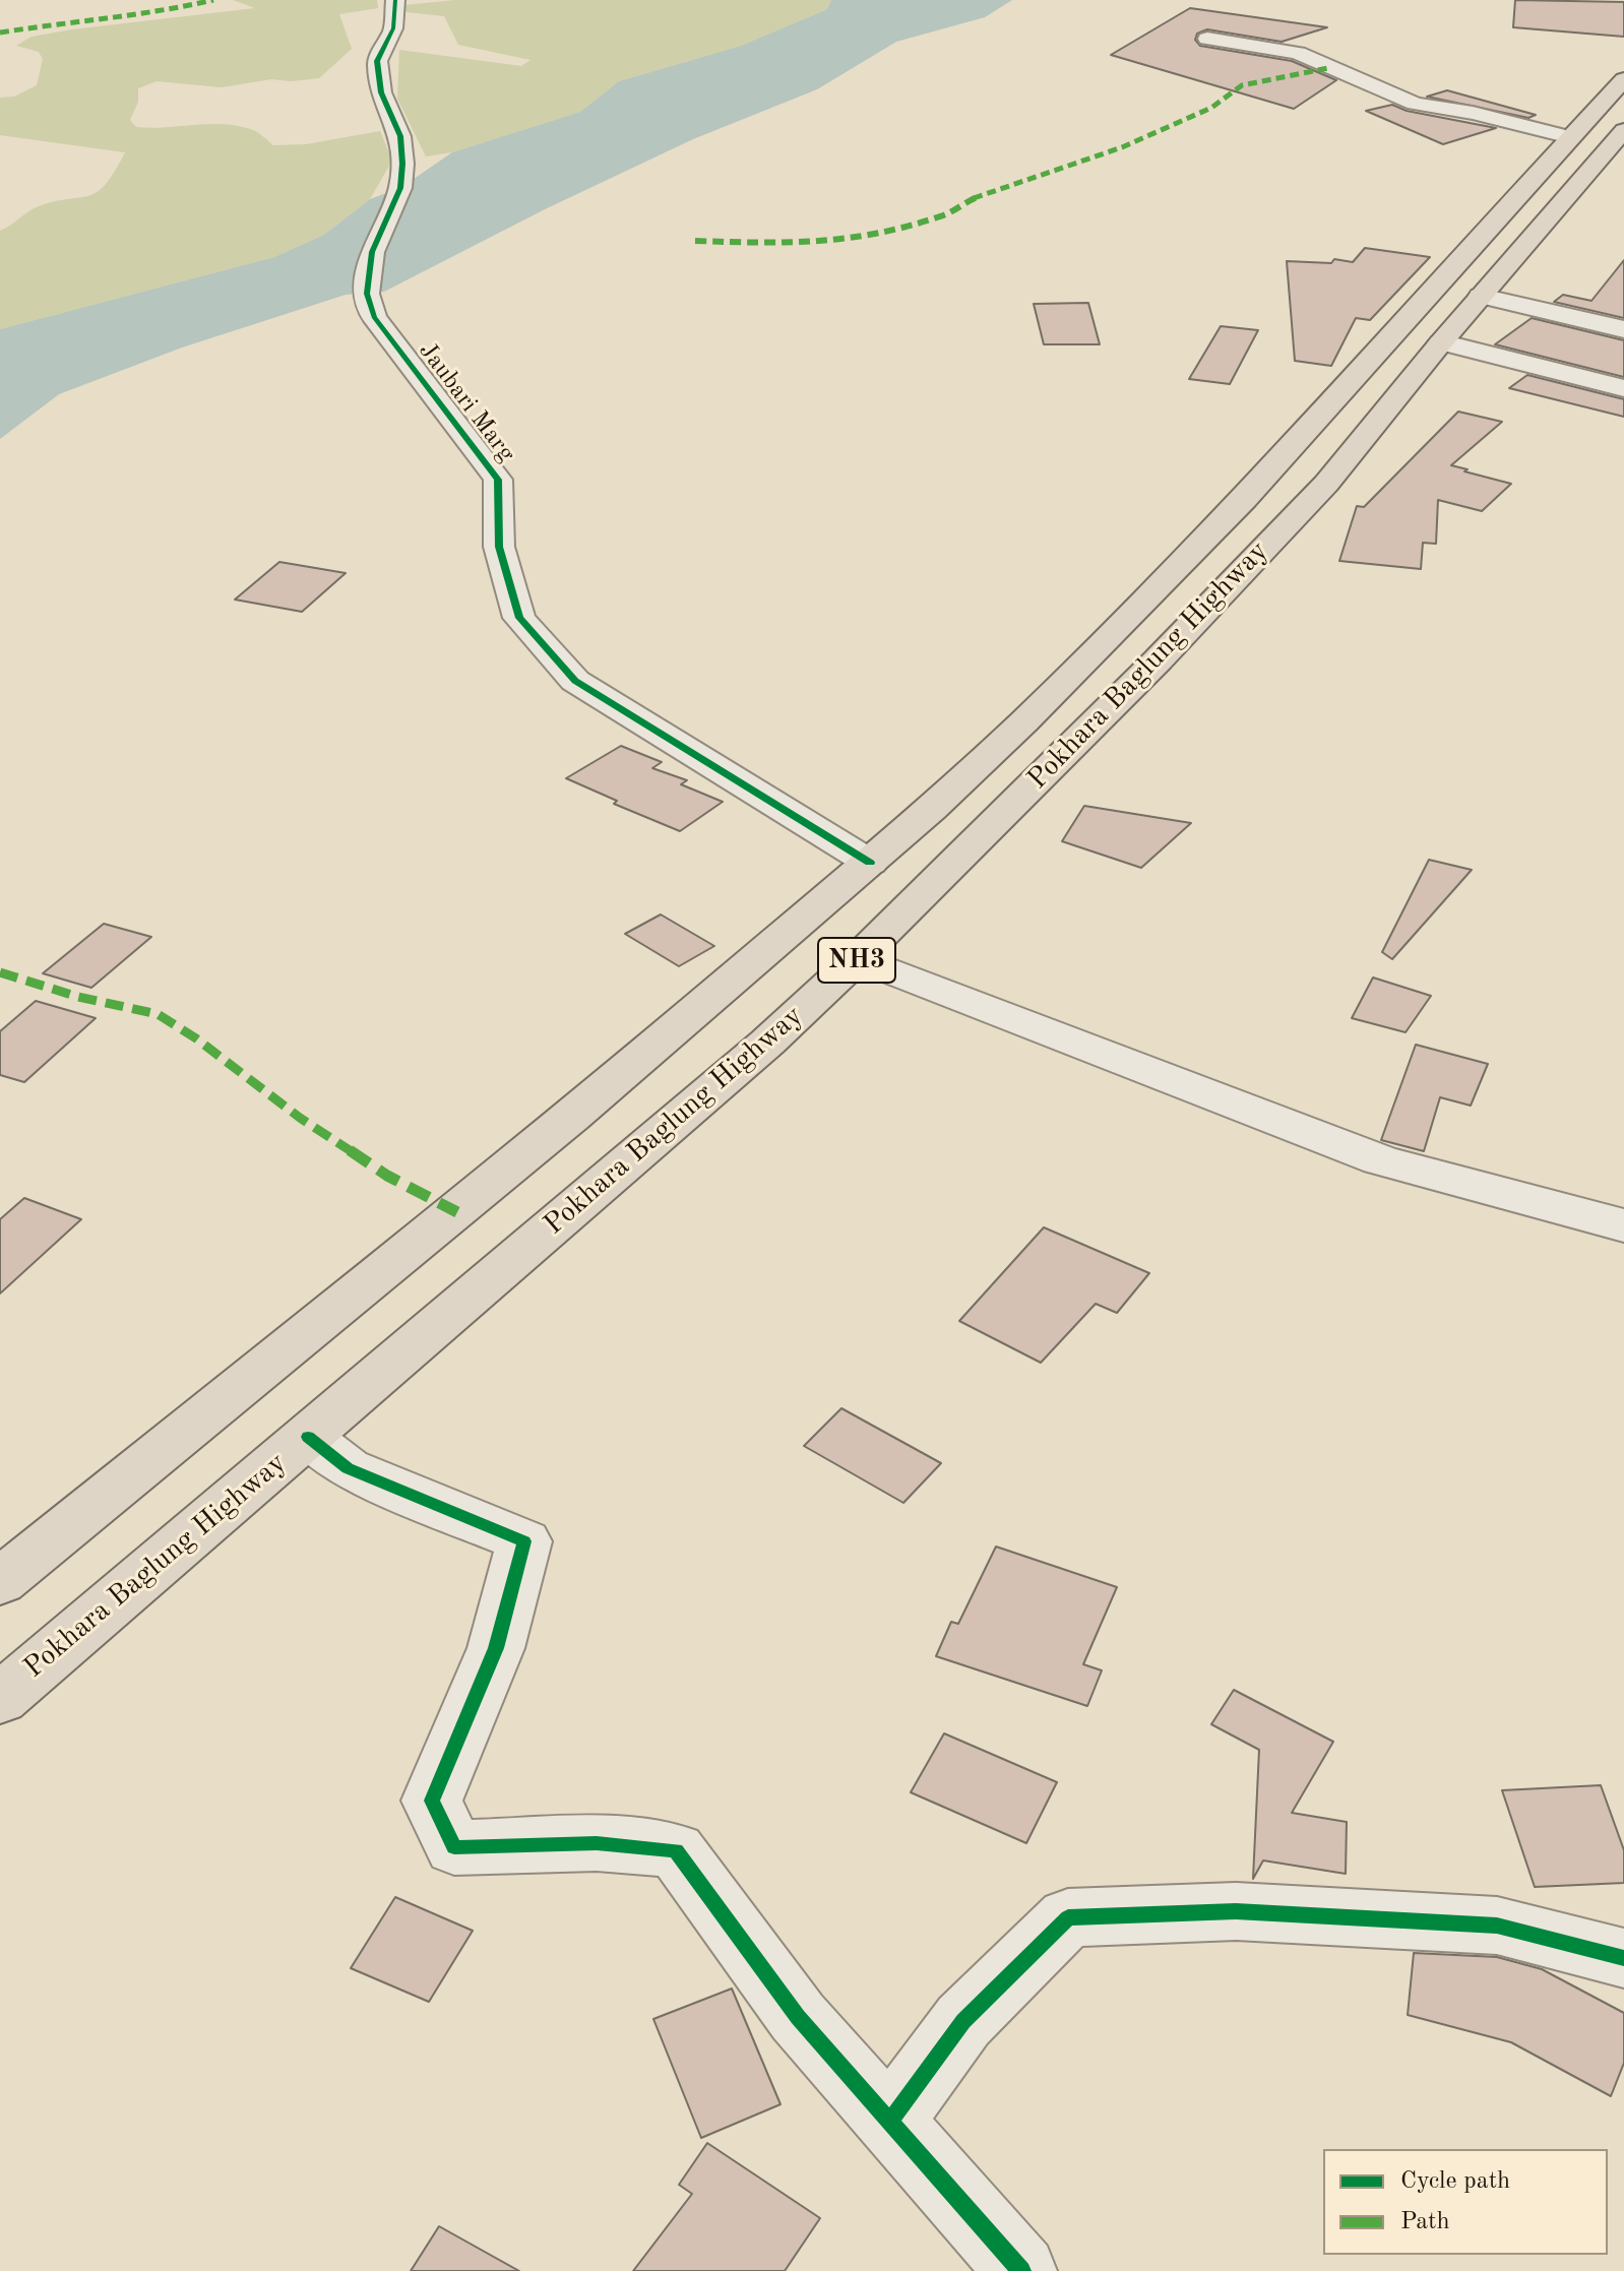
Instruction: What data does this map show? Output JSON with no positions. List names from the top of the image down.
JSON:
{
  "streets": {
    "highway": ["Pokhara Baglung Highway", "NH3"],
    "street": ["Jaubari Marg"]
  },
  "crossings": [
    ["Jaubari Marg", "Pokhara Baglung Highway"]
  ],
  "legend": ["Cycle path", "Path"]
}
